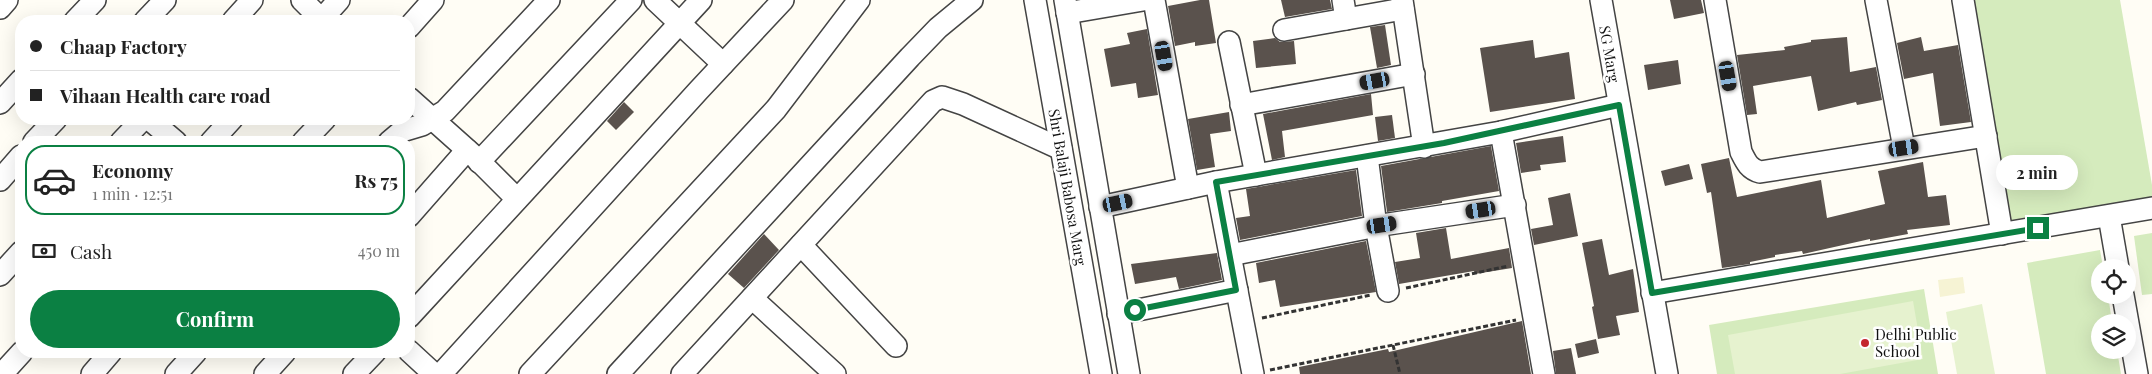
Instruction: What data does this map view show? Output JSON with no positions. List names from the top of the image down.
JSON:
{
  "streets": {
    "street": ["SG Marg", "Shri Balaji Babosa Marg"]
  },
  "places": ["Delhi Public School"],
  "page": {
    "banner": ["Chaap Factory", "Vihaan Health care road"],
    "list": [
      {
        "name": "Economy",
        "note": "1 min · 12:51",
        "value": "Rs 75"
      }
    ],
    "bubble": "2 min",
    "pay": ["Cash", "450 m"],
    "buttons": "Confirm"
  }
}
